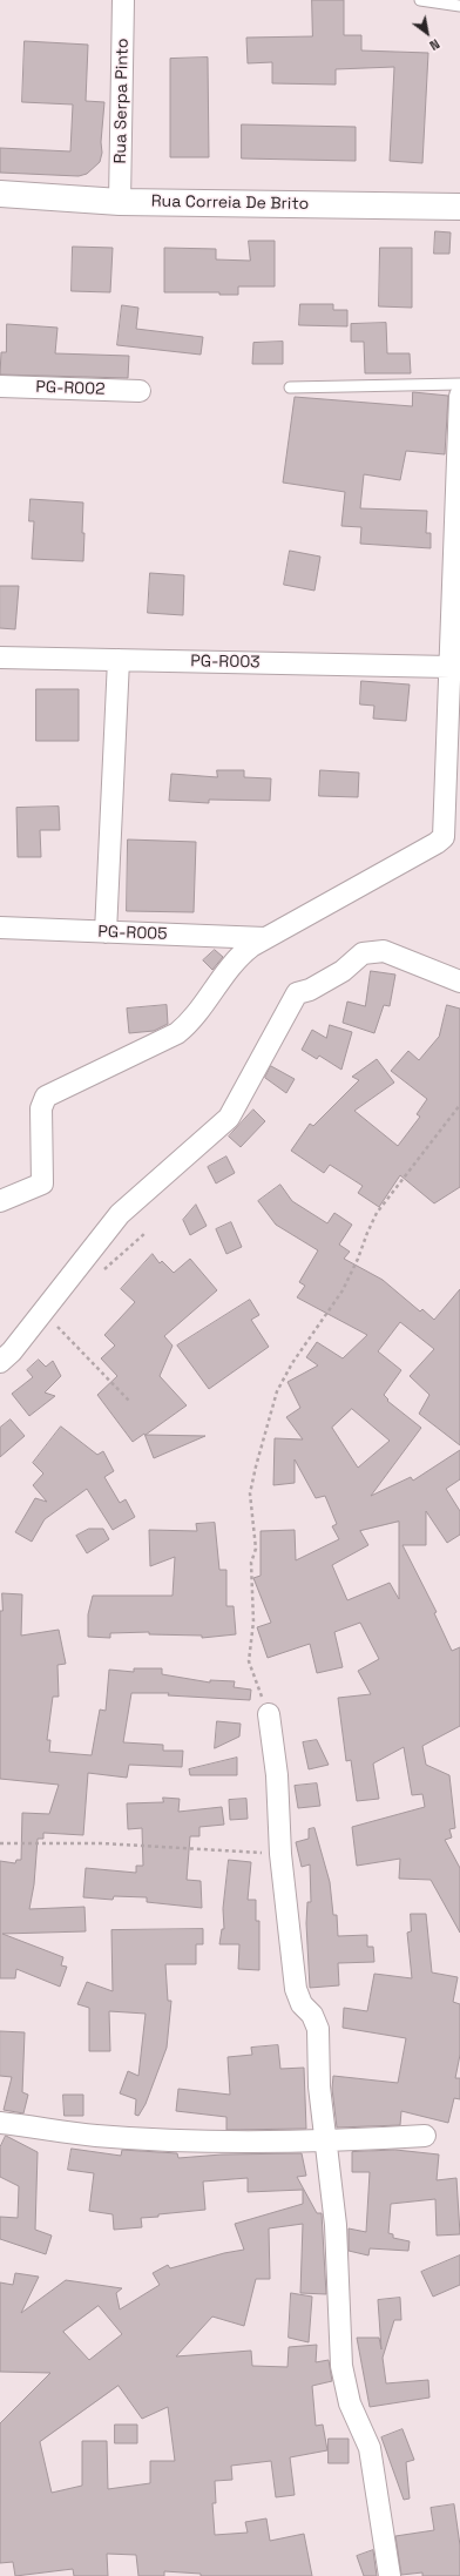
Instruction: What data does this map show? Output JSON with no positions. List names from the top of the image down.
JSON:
{
  "streets": {
    "street": [
      "Rua Serpa Pinto",
      "Rua Correia De Brito",
      "PG-R002",
      "PG-R003",
      "PG-R005"
    ]
  },
  "crossings": [
    ["Rua Serpa Pinto", "Rua Correia De Brito"]
  ],
  "north": "bottom right"
}
